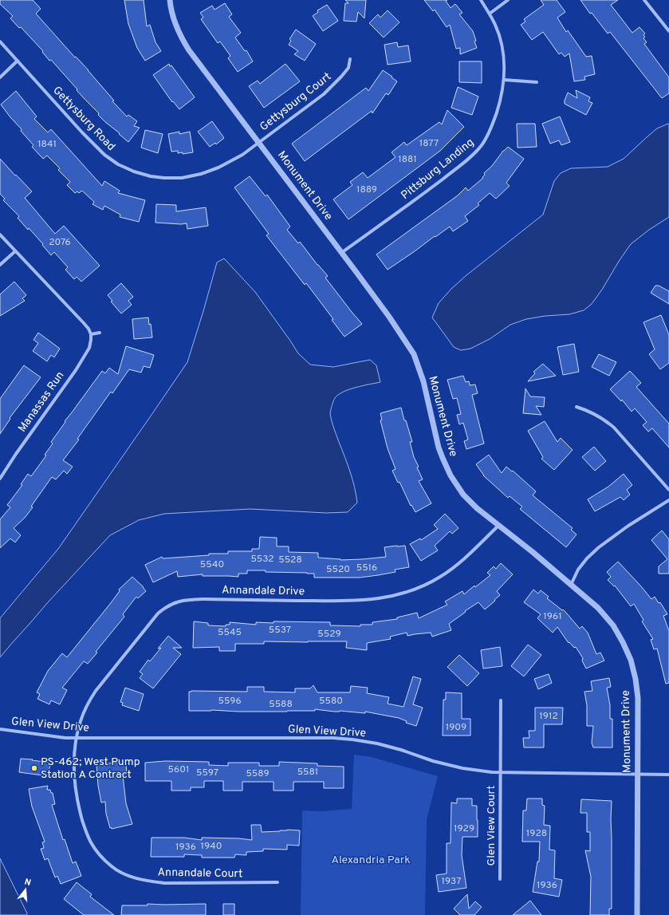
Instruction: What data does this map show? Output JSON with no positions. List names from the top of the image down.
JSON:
{
  "streets": {
    "street": [
      "Gettysburg Court",
      "Gettysburg Road",
      "Pittsburg Landing",
      "Monument Drive",
      "Manassas Run",
      "Annandale Drive",
      "Glen View Drive",
      "Glen View Court",
      "Annandale Court"
    ]
  },
  "crossings": [
    ["Gettysburg Court", "Gettysburg Road"],
    ["Gettysburg Court", "Monument Drive"],
    ["Gettysburg Road", "Monument Drive"],
    ["Pittsburg Landing", "Monument Drive"],
    ["Monument Drive", "Annandale Drive"],
    ["Monument Drive", "Glen View Drive"],
    ["Annandale Drive", "Glen View Drive"],
    ["Annandale Drive", "Annandale Court"],
    ["Glen View Drive", "Glen View Court"],
    ["Glen View Drive", "Annandale Court"]
  ],
  "parks": ["Alexandria Park"],
  "places": ["PS-462; West Pump Station A Contract"],
  "house_numbers": [
    "1877",
    "1841",
    "1881",
    "1889",
    "2076",
    "5532",
    "5528",
    "5540",
    "5516",
    "5520",
    "1961",
    "5537",
    "5545",
    "5529",
    "5596",
    "5580",
    "5588",
    "1912",
    "1909",
    "5601",
    "5581",
    "5597",
    "5589",
    "1929",
    "1928",
    "1940",
    "1936",
    "1937",
    "1936"
  ],
  "north": "top"
}
